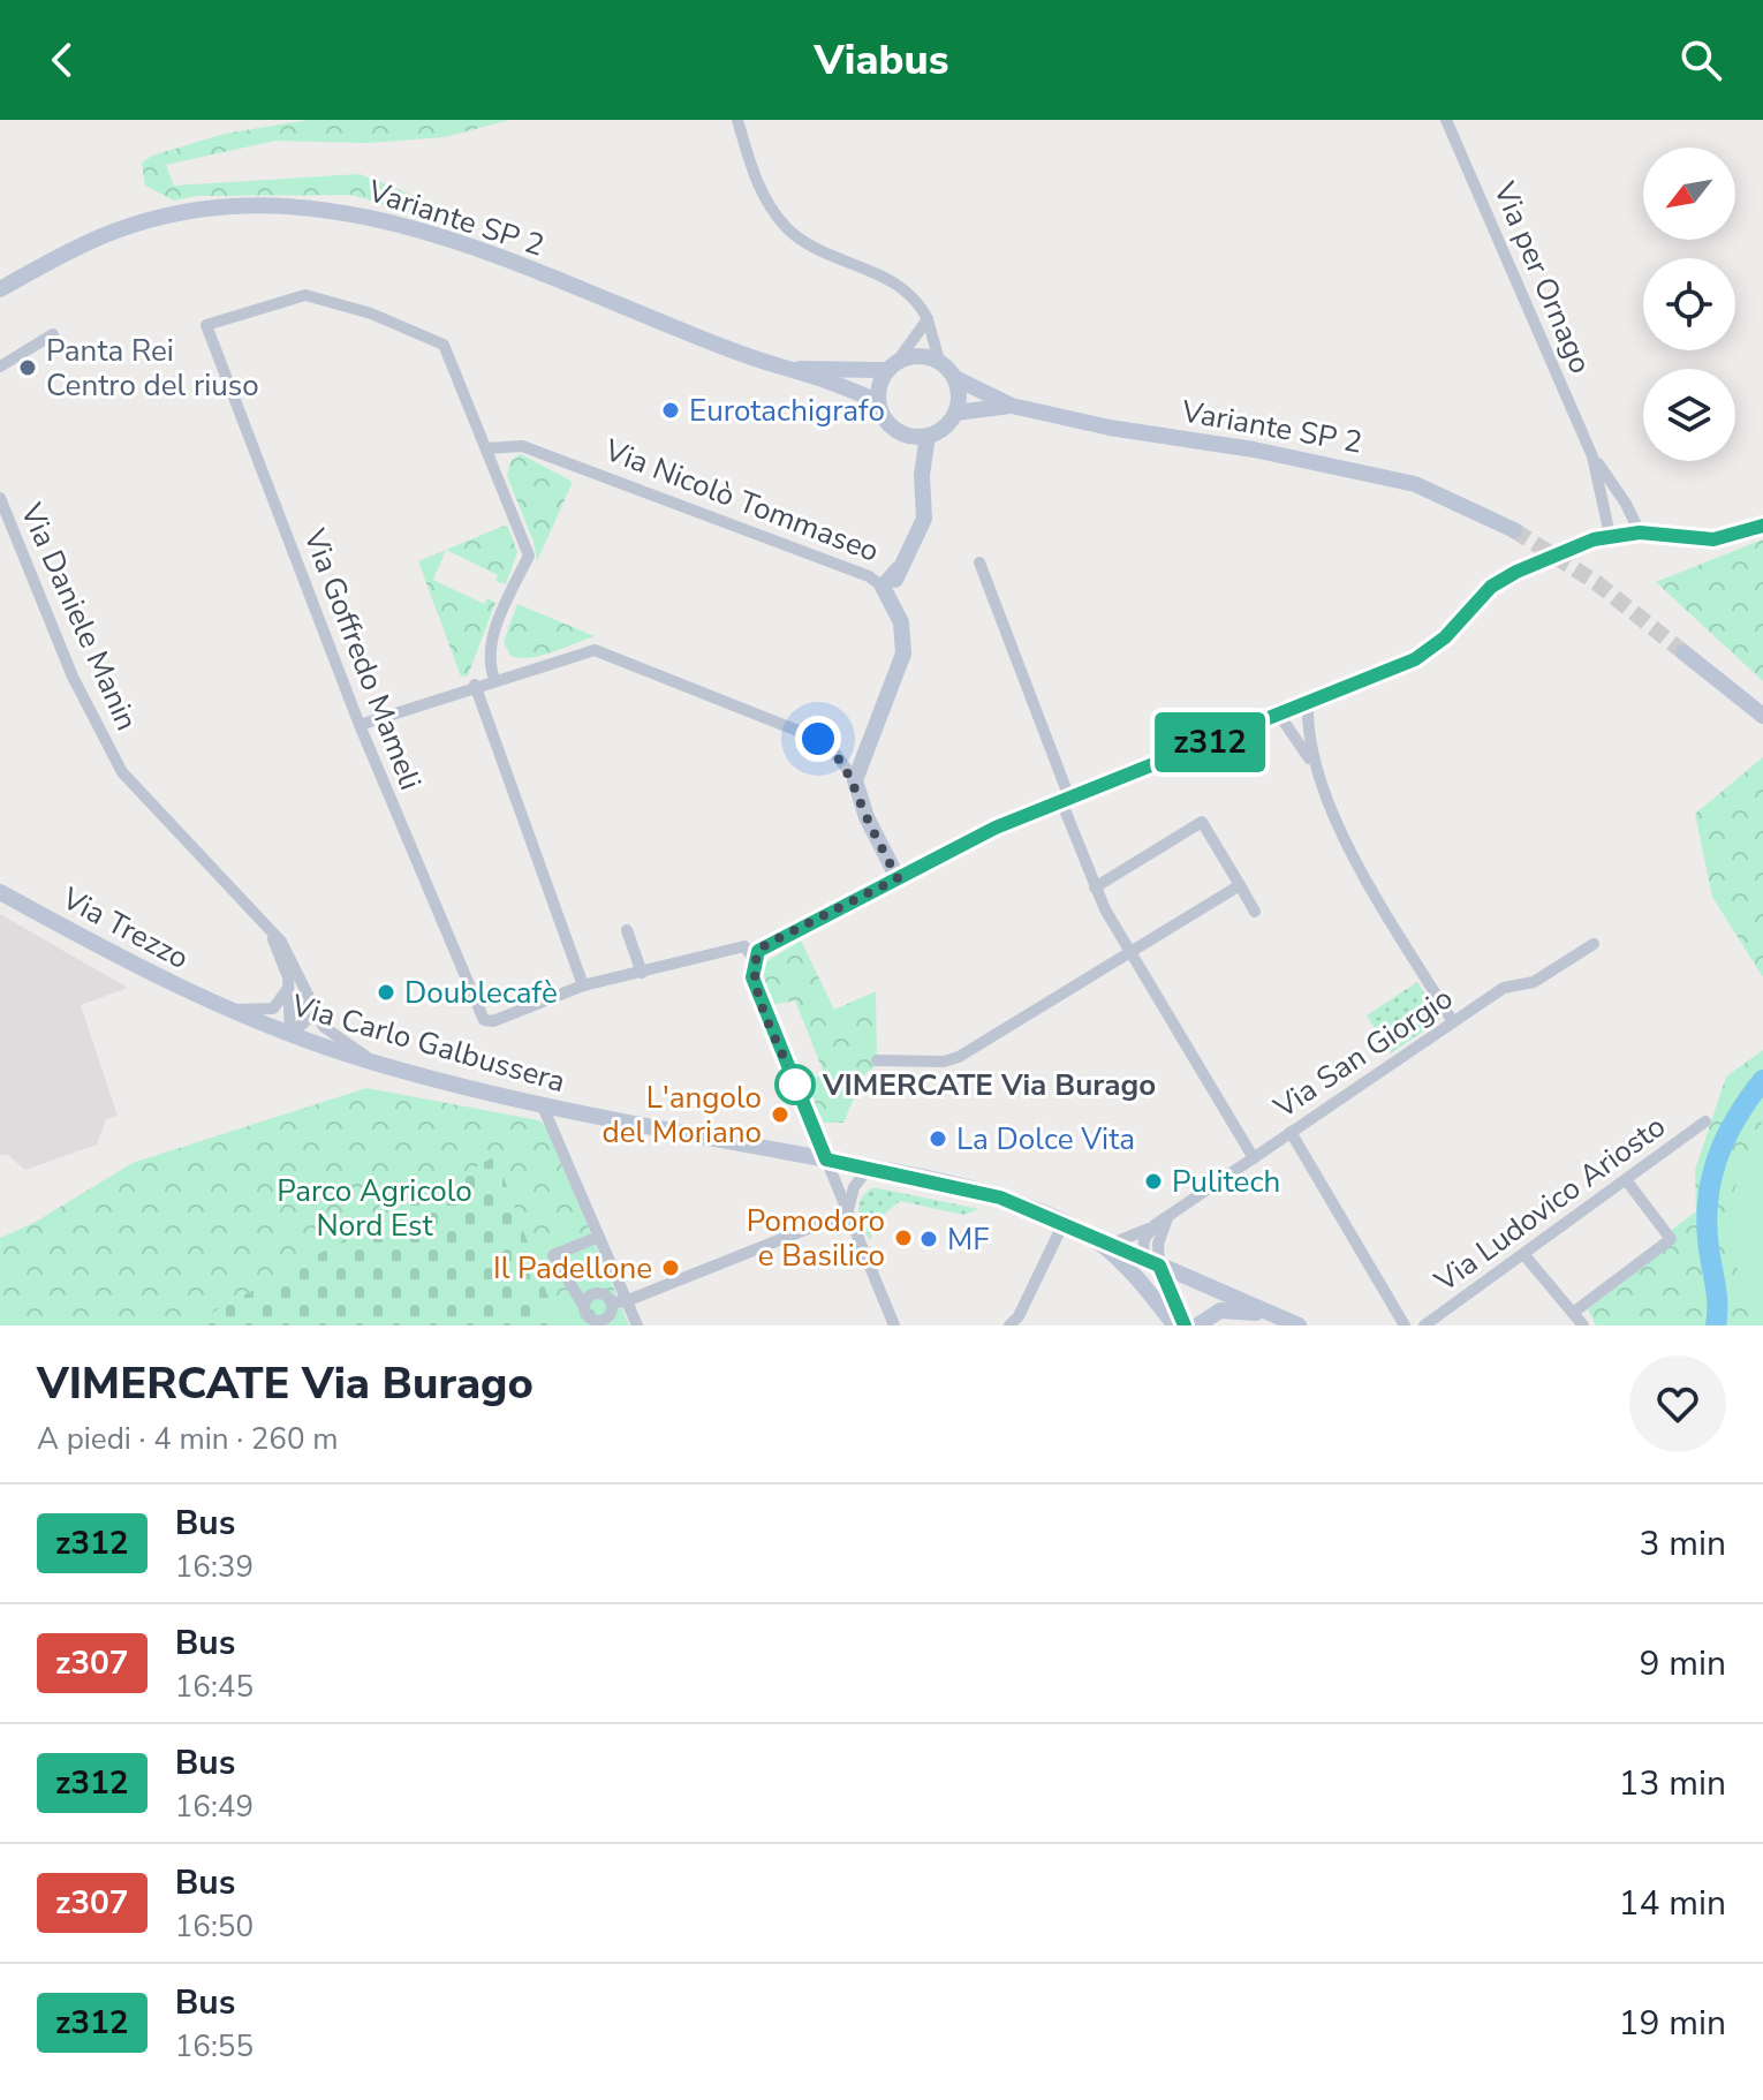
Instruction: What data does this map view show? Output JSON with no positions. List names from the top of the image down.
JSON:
{
  "streets": {
    "street": [
      "Variante SP 2",
      "Via per Ornago",
      "Via Nicolò Tommaseo",
      "Via Daniele Manin",
      "Via Goffredo Mameli",
      "Via Trezzo",
      "Via Carlo Galbussera",
      "Via San Giorgio",
      "Via Ludovico Ariosto"
    ]
  },
  "crossings": [
    ["Via Nicolò Tommaseo", "Via Goffredo Mameli"],
    ["Via Daniele Manin", "Via Carlo Galbussera"],
    ["Via Trezzo", "Via Carlo Galbussera"]
  ],
  "parks": ["Parco Agricolo Nord Est"],
  "places": [
    "Panta Rei Centro del riuso",
    "Eurotachigrafo",
    "Doublecafè",
    "VIMERCATE Via Burago",
    "L'angolo del Moriano",
    "La Dolce Vita",
    "Pulitech",
    "Pomodoro e Basilico",
    "MF",
    "Il Padellone"
  ],
  "lines": ["bus line z312"],
  "north": "bottom left",
  "page": {
    "header": "Viabus",
    "on_map": "z312",
    "heading": ["VIMERCATE Via Burago", "A piedi · 4 min · 260 m"],
    "list": [
      {
        "mark": "z312",
        "name": "Bus",
        "note": "16:39",
        "value": "3 min"
      },
      {
        "mark": "z307",
        "name": "Bus",
        "note": "16:45",
        "value": "9 min"
      },
      {
        "mark": "z312",
        "name": "Bus",
        "note": "16:49",
        "value": "13 min"
      },
      {
        "mark": "z307",
        "name": "Bus",
        "note": "16:50",
        "value": "14 min"
      },
      {
        "mark": "z312",
        "name": "Bus",
        "note": "16:55",
        "value": "19 min"
      }
    ]
  }
}
